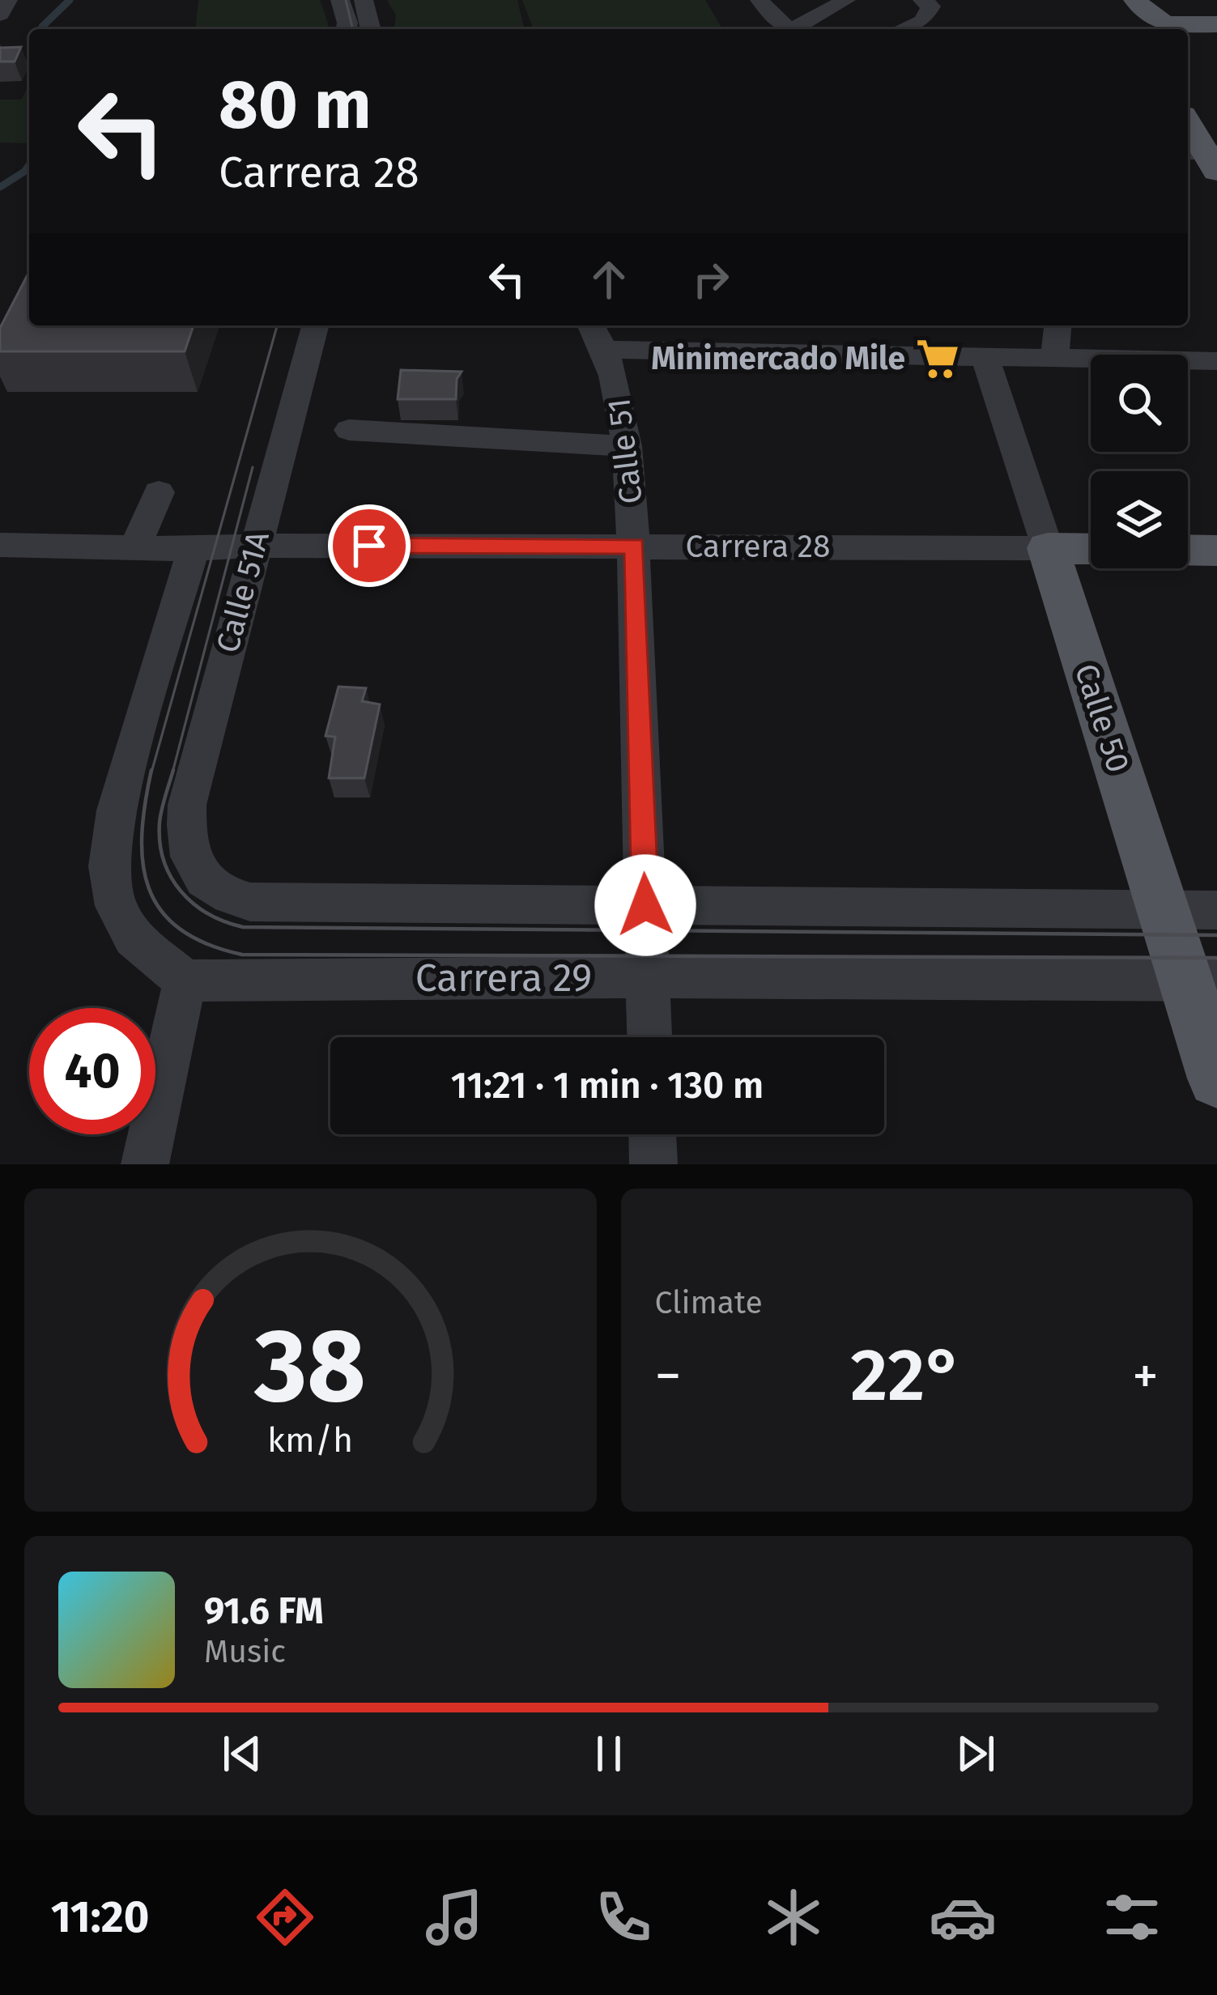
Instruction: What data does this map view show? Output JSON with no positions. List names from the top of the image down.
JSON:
{
  "streets": {
    "main road": ["Carrera 28", "Calle 50"],
    "street": ["Calle 51", "Calle 51A", "Carrera 29"]
  },
  "crossings": [
    ["Calle 51", "Carrera 28"],
    ["Calle 51", "Calle 51A"],
    ["Calle 51", "Carrera 29"],
    ["Carrera 28", "Calle 51A"],
    ["Carrera 28", "Calle 50"],
    ["Calle 51A", "Carrera 29"],
    ["Calle 50", "Carrera 29"]
  ],
  "places": {
    "supermarket": ["Minimercado Mile"]
  },
  "page": {
    "turn": ["80 m", "Carrera 28"],
    "limit": "40",
    "trip": "11:21 · 1 min · 130 m",
    "tile": "Climate",
    "heat": ["−", "22°", "+"],
    "song": ["91.6 FM", "Music"],
    "tabs": "11:20",
    "gauge": ["38", "km/h"]
  }
}
